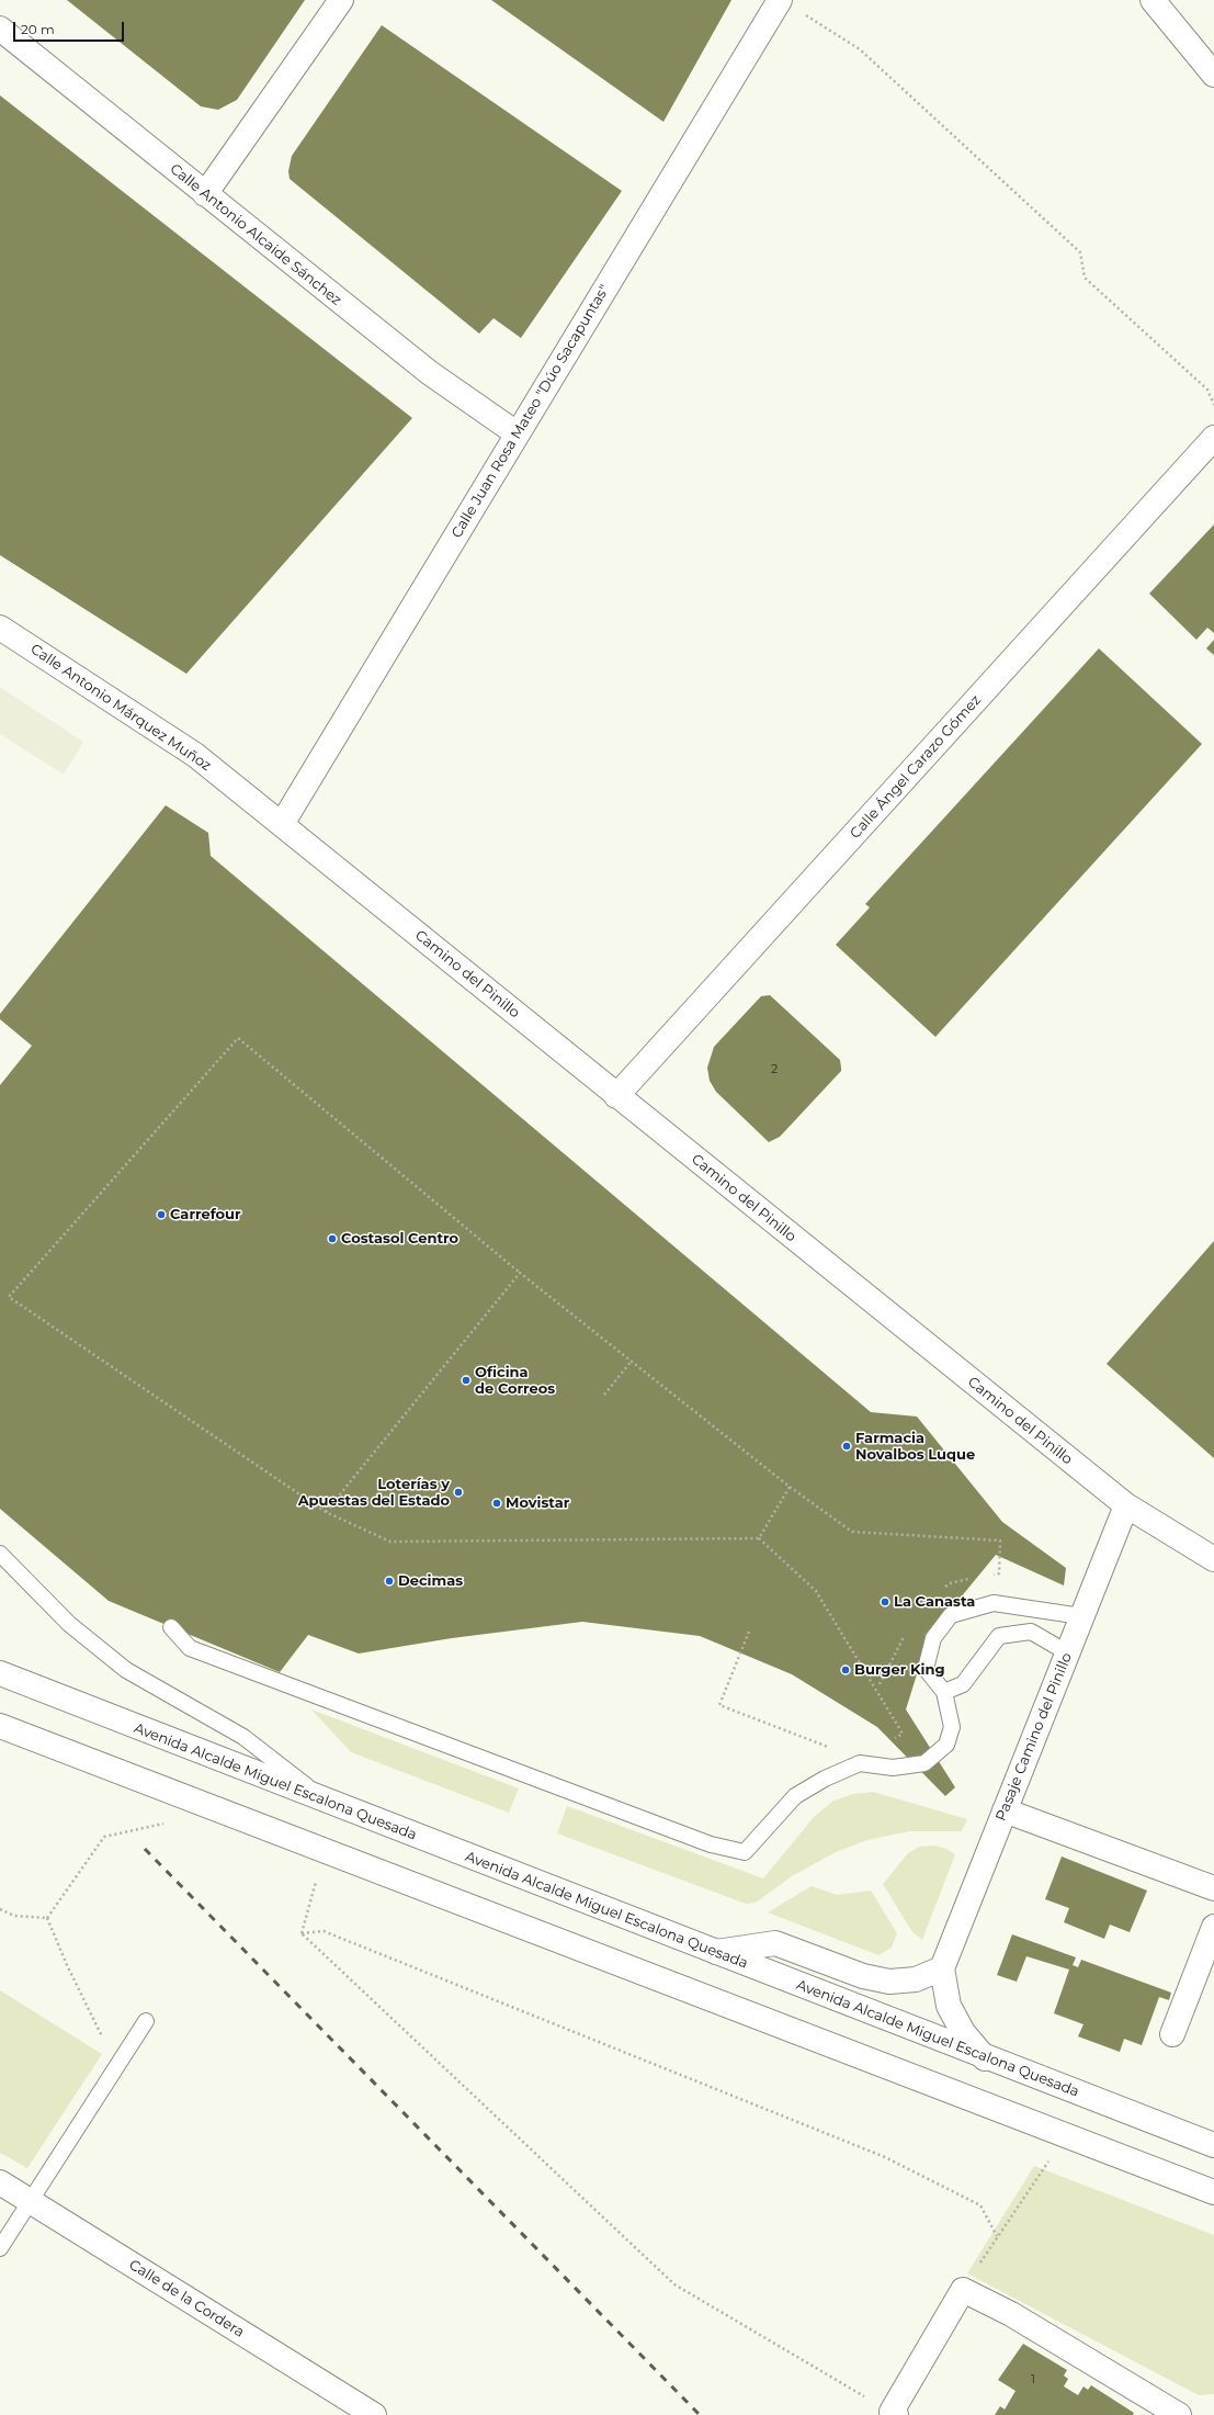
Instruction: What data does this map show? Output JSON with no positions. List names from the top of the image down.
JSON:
{
  "streets": {
    "street": [
      "Calle Antonio Alcaide Sánchez",
      "Calle Juan Rosa Mateo \"Dúo Sacapuntas\"",
      "Calle Antonio Márquez Muñoz",
      "Calle Ángel Carazo Gómez",
      "Camino del Pinillo",
      "Pasaje Camino del Pinillo",
      "Avenida Alcalde Miguel Escalona Quesada",
      "Calle de la Cordera"
    ]
  },
  "crossings": [
    ["Calle Antonio Alcaide Sánchez", "Calle Juan Rosa Mateo \"Dúo Sacapuntas\""],
    ["Calle Juan Rosa Mateo \"Dúo Sacapuntas\"", "Calle Antonio Márquez Muñoz"],
    ["Calle Juan Rosa Mateo \"Dúo Sacapuntas\"", "Camino del Pinillo"],
    ["Calle Antonio Márquez Muñoz", "Camino del Pinillo"],
    ["Calle Ángel Carazo Gómez", "Camino del Pinillo"],
    ["Camino del Pinillo", "Pasaje Camino del Pinillo"]
  ],
  "places": [
    "Carrefour",
    "Costasol Centro",
    "Oficina de Correos",
    "Farmacia Novalbos Luque",
    "Loterías y Apuestas del Estado",
    "Movistar",
    "Decimas",
    "La Canasta",
    "Burger King"
  ],
  "house_numbers": ["2", "1"],
  "scale_bar": "20 m"
}
